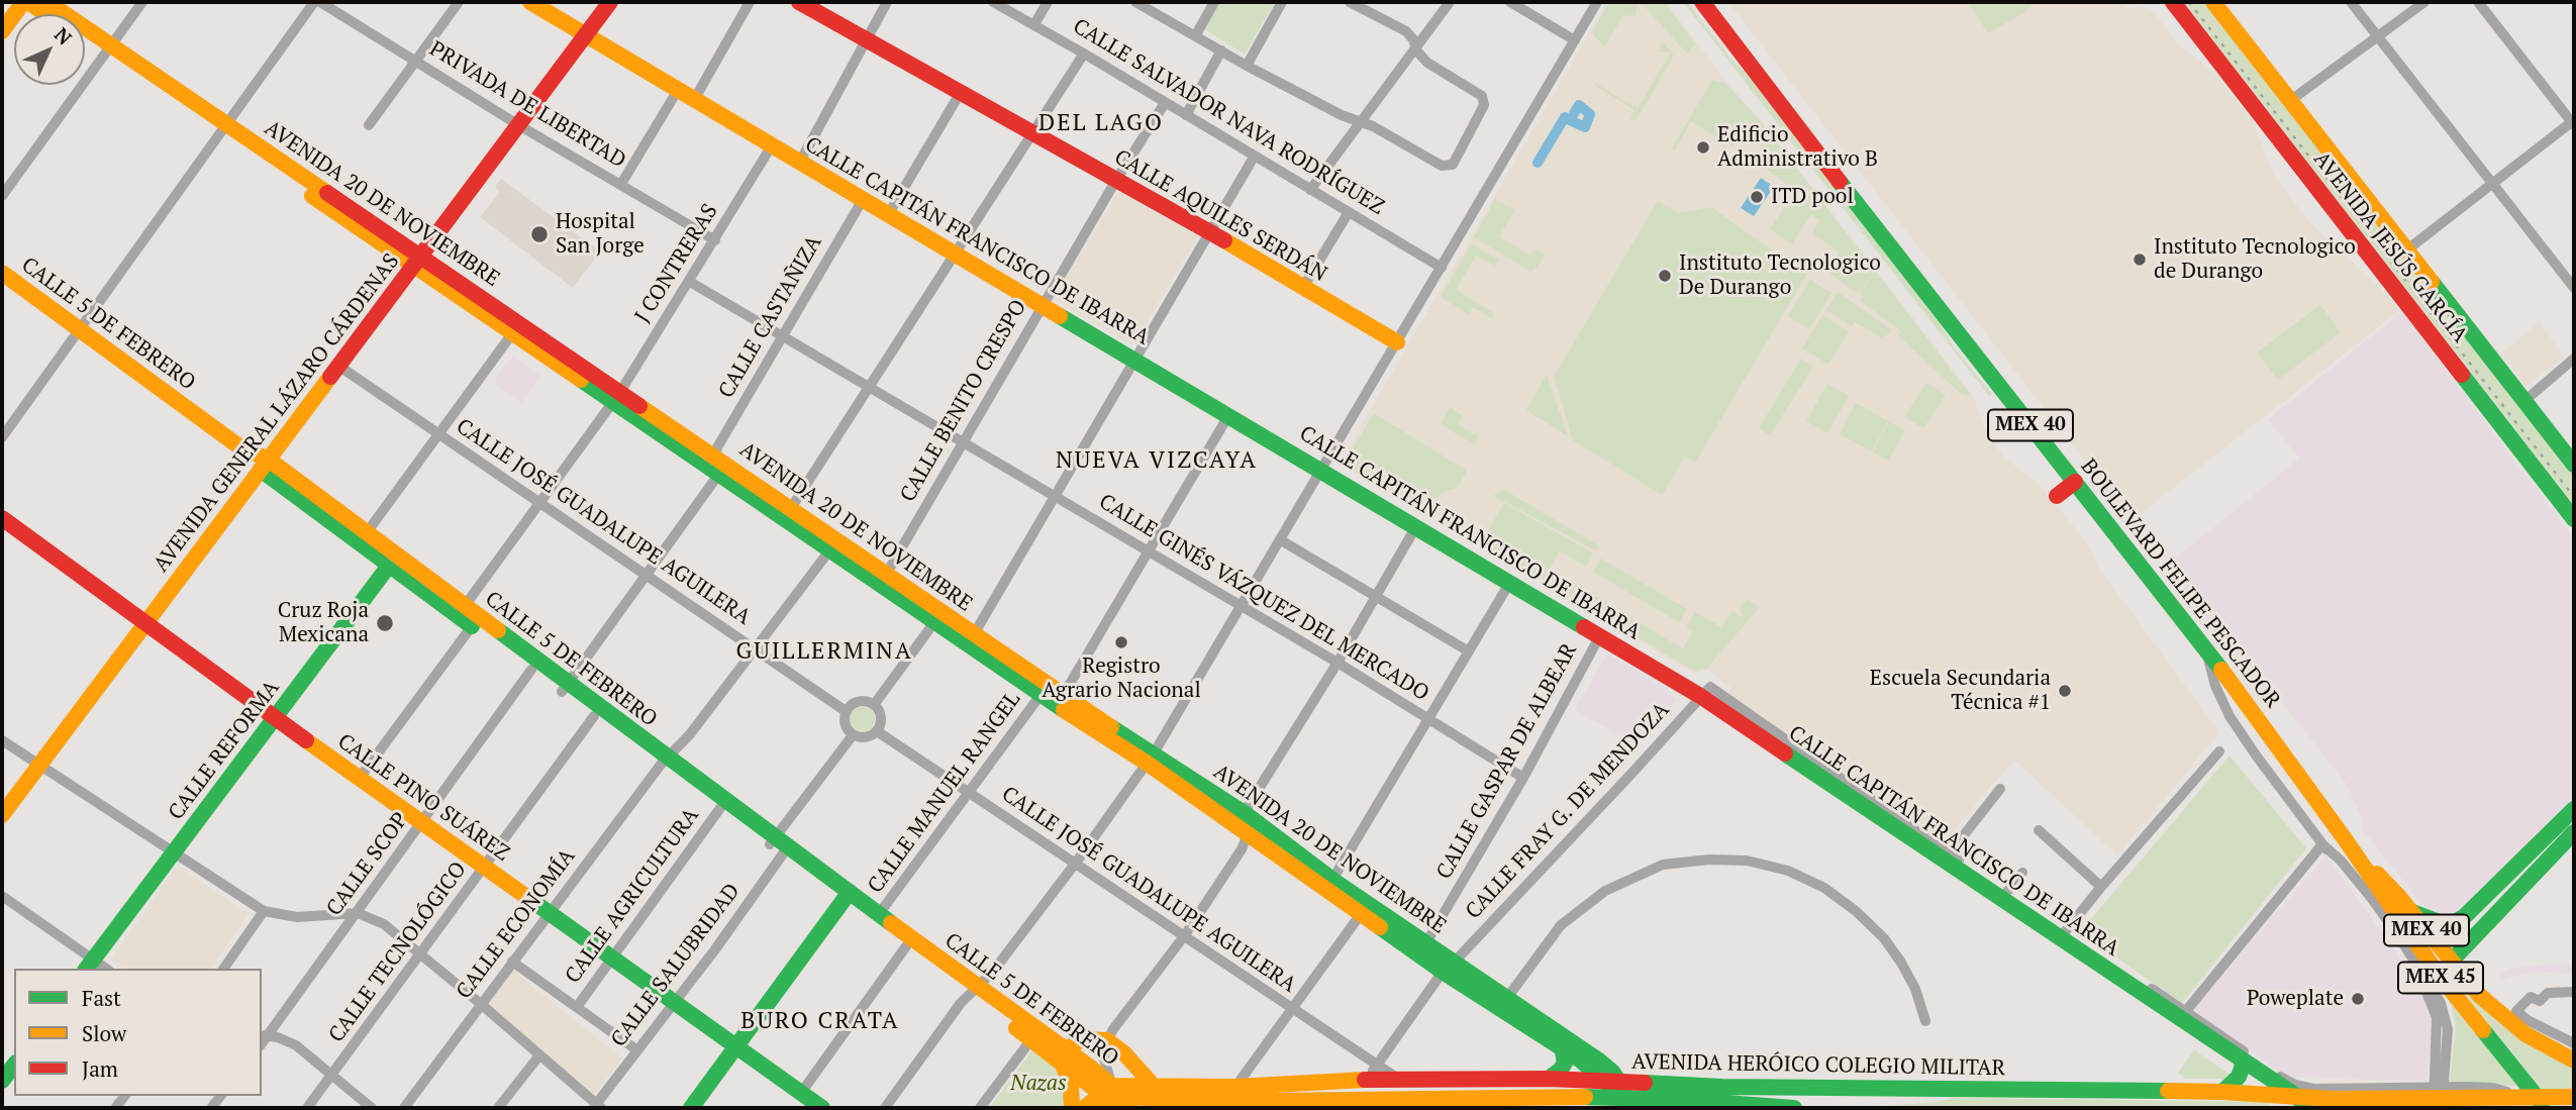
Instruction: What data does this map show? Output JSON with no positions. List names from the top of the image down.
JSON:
{
  "streets": {
    "main road": [
      "AVENIDA 20 DE NOVIEMBRE",
      "CALLE AQUILES SERDÁN",
      "CALLE CAPITÁN FRANCISCO DE IBARRA",
      "AVENIDA JESÚS GARCÍA",
      "CALLE 5 DE FEBRERO",
      "AVENIDA GENERAL LÁZARO CÁRDENAS",
      "MEX 40",
      "BOULEVARD FELIPE PESCADOR",
      "CALLE REFORMA",
      "CALLE PINO SUÁREZ",
      "MEX 45",
      "AVENIDA HERÓICO COLEGIO MILITAR"
    ],
    "street": [
      "PRIVADA DE LIBERTAD",
      "CALLE SALVADOR NAVA RODRÍGUEZ",
      "J CONTRERAS",
      "CALLE CASTAÑIZA",
      "CALLE BENITO CRESPO",
      "CALLE JOSÉ GUADALUPE AGUILERA",
      "CALLE GINÉS VÁZQUEZ DEL MERCADO",
      "CALLE GASPAR DE ALBEAR",
      "CALLE MANUEL RANGEL",
      "CALLE FRAY G. DE MENDOZA",
      "CALLE SCOP",
      "CALLE AGRICULTURA",
      "CALLE ECONOMÍA",
      "CALLE TECNOLÓGICO",
      "CALLE SALUBRIDAD"
    ]
  },
  "crossings": [
    ["PRIVADA DE LIBERTAD", "J CONTRERAS"],
    ["PRIVADA DE LIBERTAD", "AVENIDA GENERAL LÁZARO CÁRDENAS"],
    ["CALLE SALVADOR NAVA RODRÍGUEZ", "CALLE BENITO CRESPO"],
    ["AVENIDA 20 DE NOVIEMBRE", "J CONTRERAS"],
    ["AVENIDA 20 DE NOVIEMBRE", "CALLE CASTAÑIZA"],
    ["AVENIDA 20 DE NOVIEMBRE", "CALLE BENITO CRESPO"],
    ["AVENIDA 20 DE NOVIEMBRE", "AVENIDA GENERAL LÁZARO CÁRDENAS"],
    ["AVENIDA 20 DE NOVIEMBRE", "CALLE GASPAR DE ALBEAR"],
    ["AVENIDA 20 DE NOVIEMBRE", "CALLE MANUEL RANGEL"],
    ["AVENIDA 20 DE NOVIEMBRE", "CALLE FRAY G. DE MENDOZA"],
    ["AVENIDA 20 DE NOVIEMBRE", "CALLE ECONOMÍA"],
    ["AVENIDA 20 DE NOVIEMBRE", "AVENIDA HERÓICO COLEGIO MILITAR"],
    ["CALLE AQUILES SERDÁN", "CALLE BENITO CRESPO"],
    ["CALLE CAPITÁN FRANCISCO DE IBARRA", "J CONTRERAS"],
    ["CALLE CAPITÁN FRANCISCO DE IBARRA", "CALLE CASTAÑIZA"],
    ["CALLE CAPITÁN FRANCISCO DE IBARRA", "CALLE BENITO CRESPO"],
    ["CALLE CAPITÁN FRANCISCO DE IBARRA", "AVENIDA GENERAL LÁZARO CÁRDENAS"],
    ["CALLE CAPITÁN FRANCISCO DE IBARRA", "CALLE GASPAR DE ALBEAR"],
    ["CALLE CAPITÁN FRANCISCO DE IBARRA", "CALLE FRAY G. DE MENDOZA"],
    ["CALLE CAPITÁN FRANCISCO DE IBARRA", "AVENIDA HERÓICO COLEGIO MILITAR"],
    ["J CONTRERAS", "CALLE 5 DE FEBRERO"],
    ["J CONTRERAS", "CALLE JOSÉ GUADALUPE AGUILERA"],
    ["J CONTRERAS", "CALLE GINÉS VÁZQUEZ DEL MERCADO"],
    ["CALLE CASTAÑIZA", "CALLE 5 DE FEBRERO"],
    ["CALLE CASTAÑIZA", "CALLE JOSÉ GUADALUPE AGUILERA"],
    ["CALLE CASTAÑIZA", "CALLE GINÉS VÁZQUEZ DEL MERCADO"],
    ["CALLE 5 DE FEBRERO", "AVENIDA GENERAL LÁZARO CÁRDENAS"],
    ["CALLE 5 DE FEBRERO", "CALLE REFORMA"],
    ["CALLE 5 DE FEBRERO", "CALLE MANUEL RANGEL"],
    ["CALLE 5 DE FEBRERO", "CALLE SCOP"],
    ["CALLE 5 DE FEBRERO", "CALLE AGRICULTURA"],
    ["CALLE 5 DE FEBRERO", "CALLE ECONOMÍA"],
    ["CALLE 5 DE FEBRERO", "CALLE TECNOLÓGICO"],
    ["CALLE 5 DE FEBRERO", "CALLE SALUBRIDAD"],
    ["CALLE 5 DE FEBRERO", "AVENIDA HERÓICO COLEGIO MILITAR"],
    ["CALLE BENITO CRESPO", "CALLE GINÉS VÁZQUEZ DEL MERCADO"],
    ["AVENIDA GENERAL LÁZARO CÁRDENAS", "CALLE JOSÉ GUADALUPE AGUILERA"],
    ["AVENIDA GENERAL LÁZARO CÁRDENAS", "CALLE PINO SUÁREZ"],
    ["MEX 40", "BOULEVARD FELIPE PESCADOR"],
    ["CALLE JOSÉ GUADALUPE AGUILERA", "CALLE MANUEL RANGEL"],
    ["CALLE JOSÉ GUADALUPE AGUILERA", "CALLE FRAY G. DE MENDOZA"],
    ["CALLE JOSÉ GUADALUPE AGUILERA", "CALLE ECONOMÍA"],
    ["CALLE JOSÉ GUADALUPE AGUILERA", "CALLE SALUBRIDAD"],
    ["CALLE JOSÉ GUADALUPE AGUILERA", "AVENIDA HERÓICO COLEGIO MILITAR"],
    ["BOULEVARD FELIPE PESCADOR", "AVENIDA HERÓICO COLEGIO MILITAR"],
    ["CALLE GINÉS VÁZQUEZ DEL MERCADO", "CALLE GASPAR DE ALBEAR"],
    ["CALLE REFORMA", "CALLE PINO SUÁREZ"],
    ["CALLE PINO SUÁREZ", "CALLE SCOP"],
    ["CALLE PINO SUÁREZ", "CALLE AGRICULTURA"],
    ["CALLE PINO SUÁREZ", "CALLE ECONOMÍA"],
    ["CALLE PINO SUÁREZ", "CALLE TECNOLÓGICO"],
    ["CALLE PINO SUÁREZ", "CALLE SALUBRIDAD"],
    ["CALLE FRAY G. DE MENDOZA", "AVENIDA HERÓICO COLEGIO MILITAR"]
  ],
  "districts": [
    "DEL LAGO",
    "NUEVA VIZCAYA",
    "GUILLERMINA",
    "BURO CRATA"
  ],
  "parks": ["Nazas"],
  "places": [
    "Edificio Administrativo B",
    "ITD pool",
    "Hospital San Jorge",
    "Instituto Tecnologico de Durango",
    "Instituto Tecnologico De Durango",
    "Cruz Roja Mexicana",
    "Registro Agrario Nacional",
    "Escuela Secundaria Técnica #1",
    "Poweplate"
  ],
  "legend": ["Fast", "Slow", "Jam"],
  "north": "top right"
}
